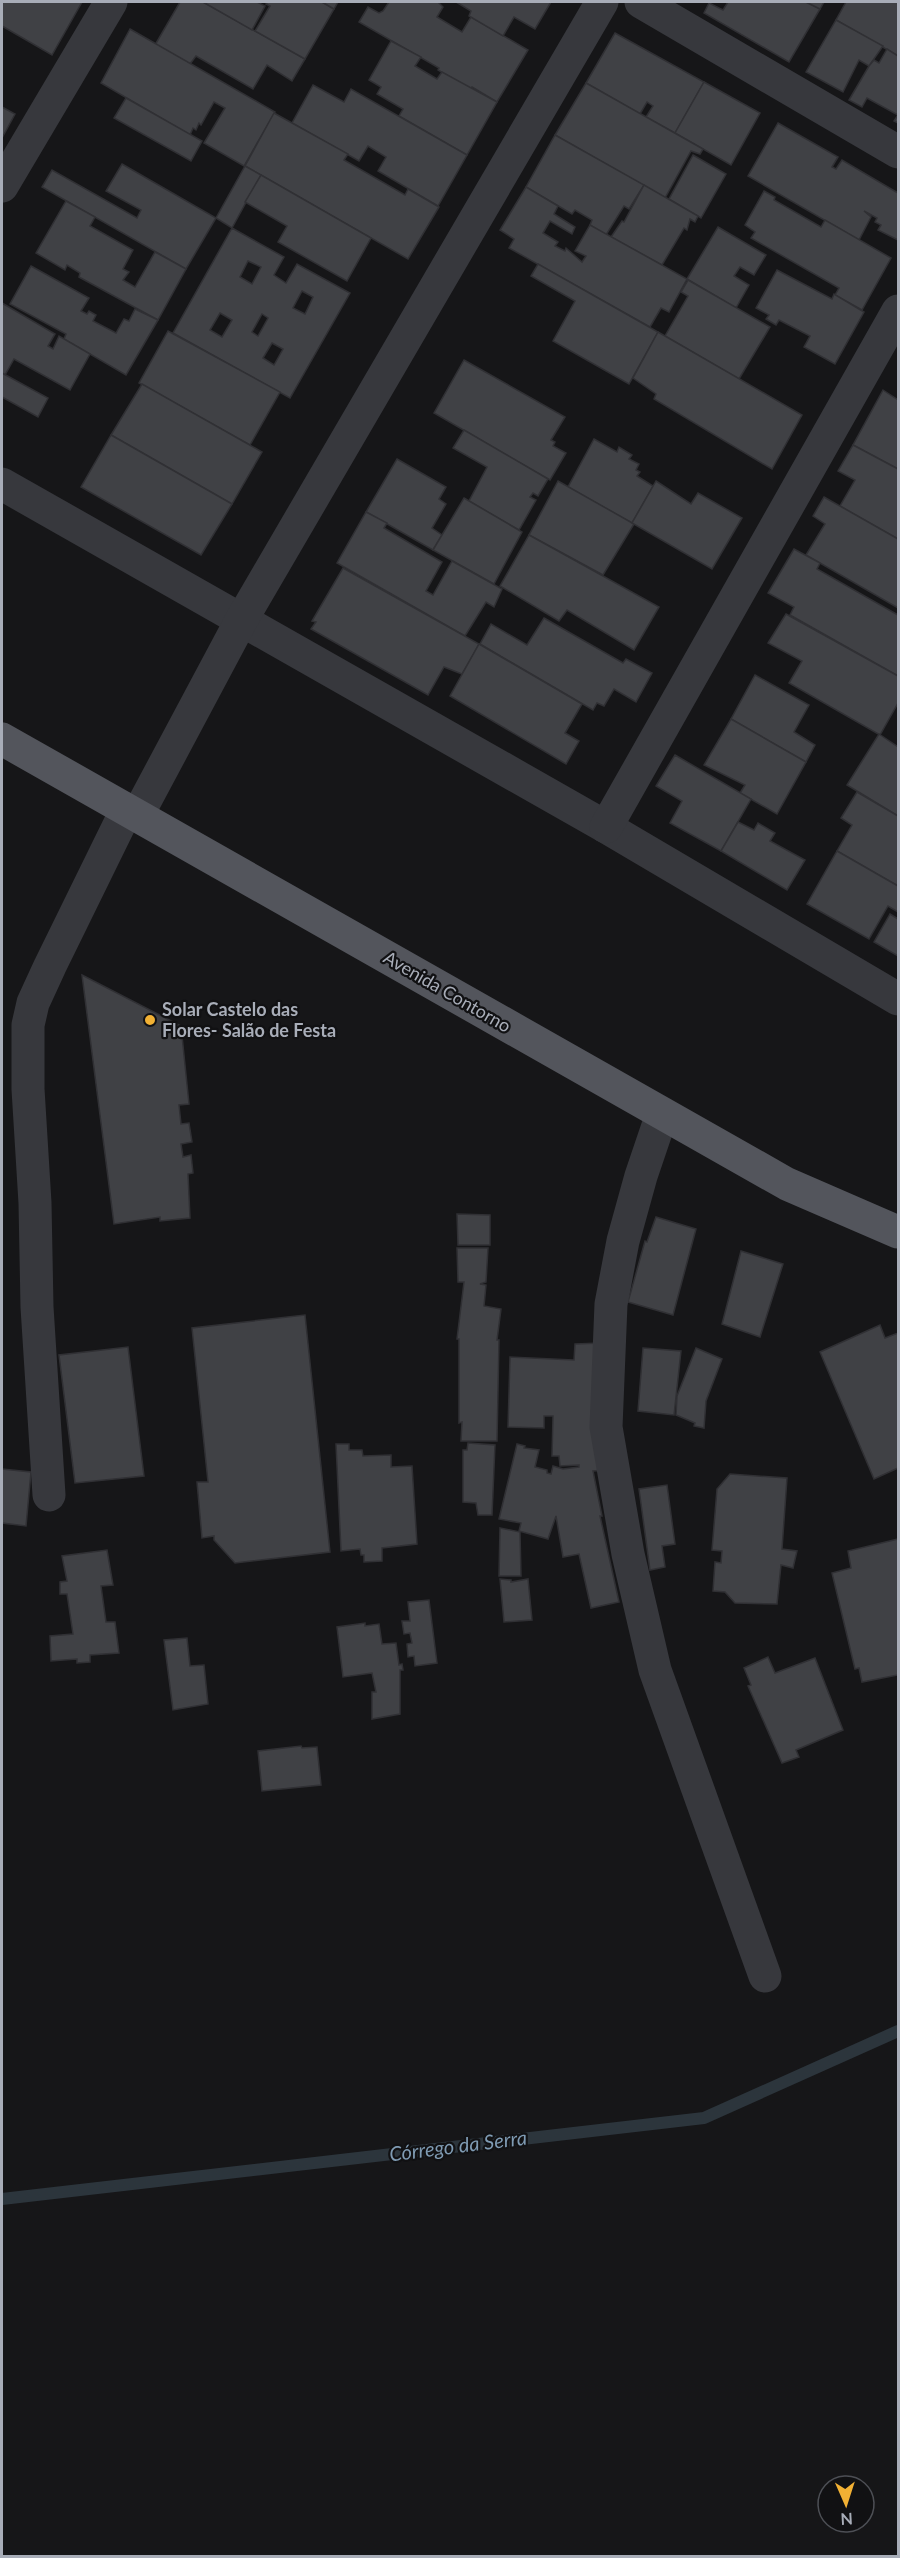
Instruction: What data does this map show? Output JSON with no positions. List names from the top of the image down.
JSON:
{
  "streets": {
    "main road": ["Avenida Contorno"]
  },
  "water": ["Córrego da Serra"],
  "places": ["Solar Castelo das Flores- Salão de Festa"],
  "north": "bottom"
}
